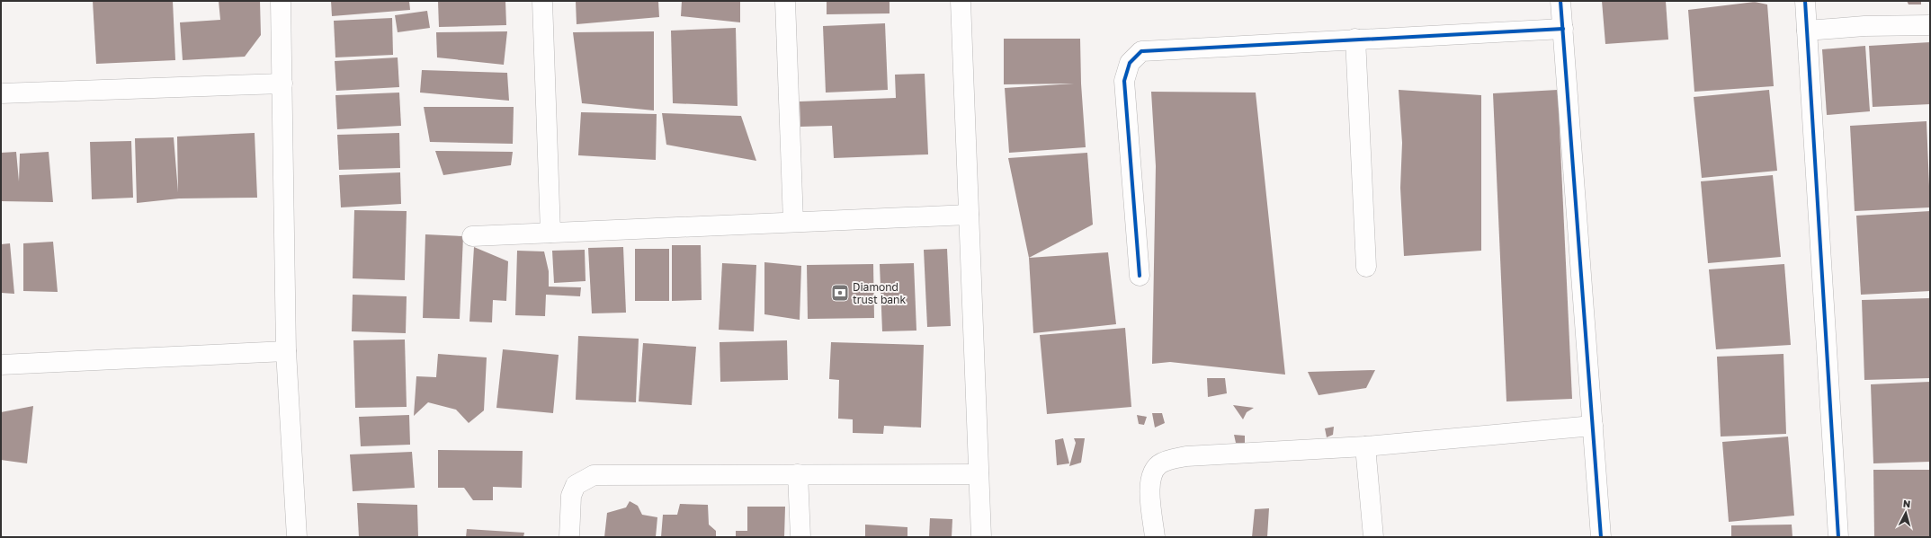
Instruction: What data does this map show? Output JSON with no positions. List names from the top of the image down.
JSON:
{
  "places": {
    "bank": ["Diamond trust bank"]
  },
  "north": "top"
}
